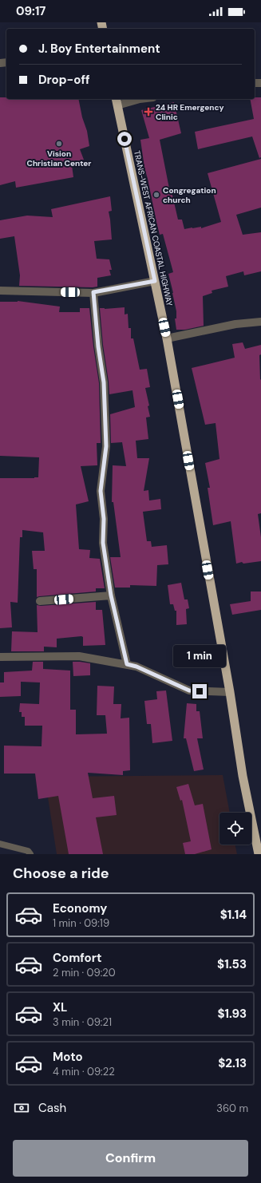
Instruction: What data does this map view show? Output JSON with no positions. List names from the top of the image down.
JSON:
{
  "streets": {
    "highway": ["TRANS-WEST AFRICAN COASTAL HIGHWAY"]
  },
  "places": {
    "health": ["24 HR Emergency Clinic"],
    "other": ["Vision Christian Center", "Congregation church"]
  },
  "page": {
    "status": "09:17",
    "banner": ["J. Boy Entertainment", "Drop-off"],
    "bubble": "1 min",
    "heading": "Choose a ride",
    "list": [
      {
        "name": "Economy",
        "note": "1 min · 09:19",
        "value": "$1.14"
      },
      {
        "name": "Comfort",
        "note": "2 min · 09:20",
        "value": "$1.53"
      },
      {
        "name": "XL",
        "note": "3 min · 09:21",
        "value": "$1.93"
      },
      {
        "name": "Moto",
        "note": "4 min · 09:22",
        "value": "$2.13"
      }
    ],
    "pay": ["Cash", "360 m"],
    "buttons": "Confirm"
  }
}
